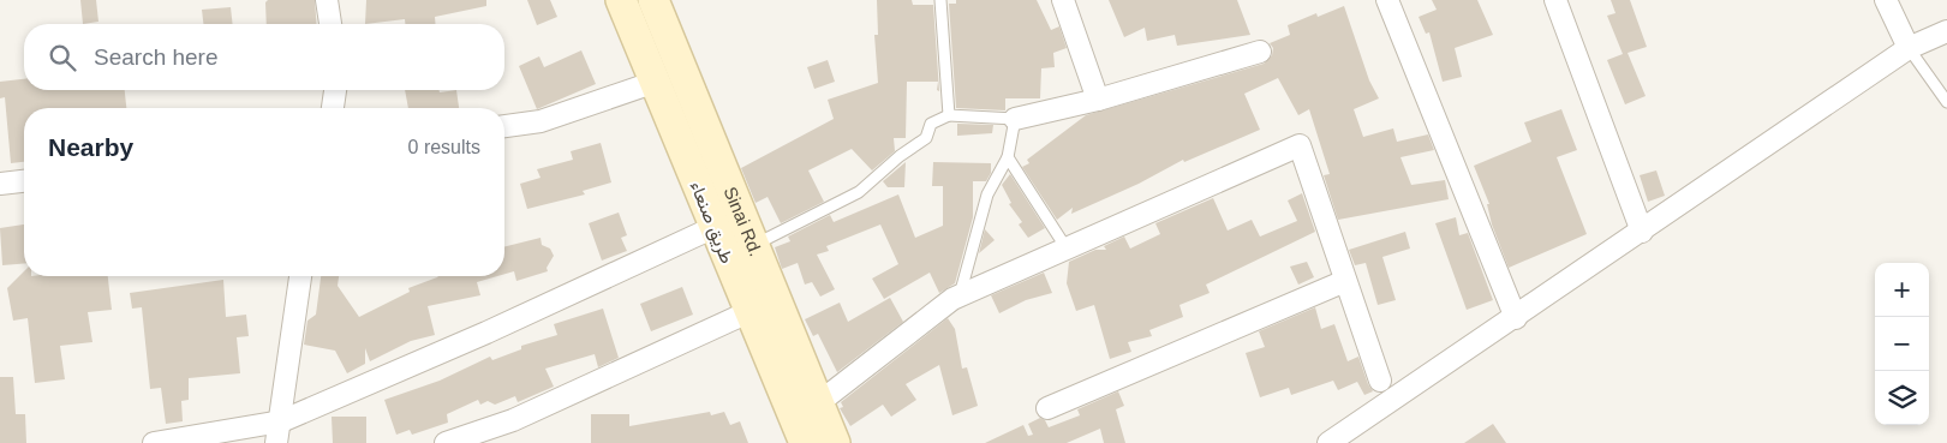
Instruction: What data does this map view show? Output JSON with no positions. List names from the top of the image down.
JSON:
{
  "streets": {
    "main road": ["Sinai Rd.", "طريق صنعاء"]
  },
  "page": {
    "search": "Search here",
    "heading": ["Nearby", "0 results"],
    "map_buttons": ["+", "−"]
  }
}
